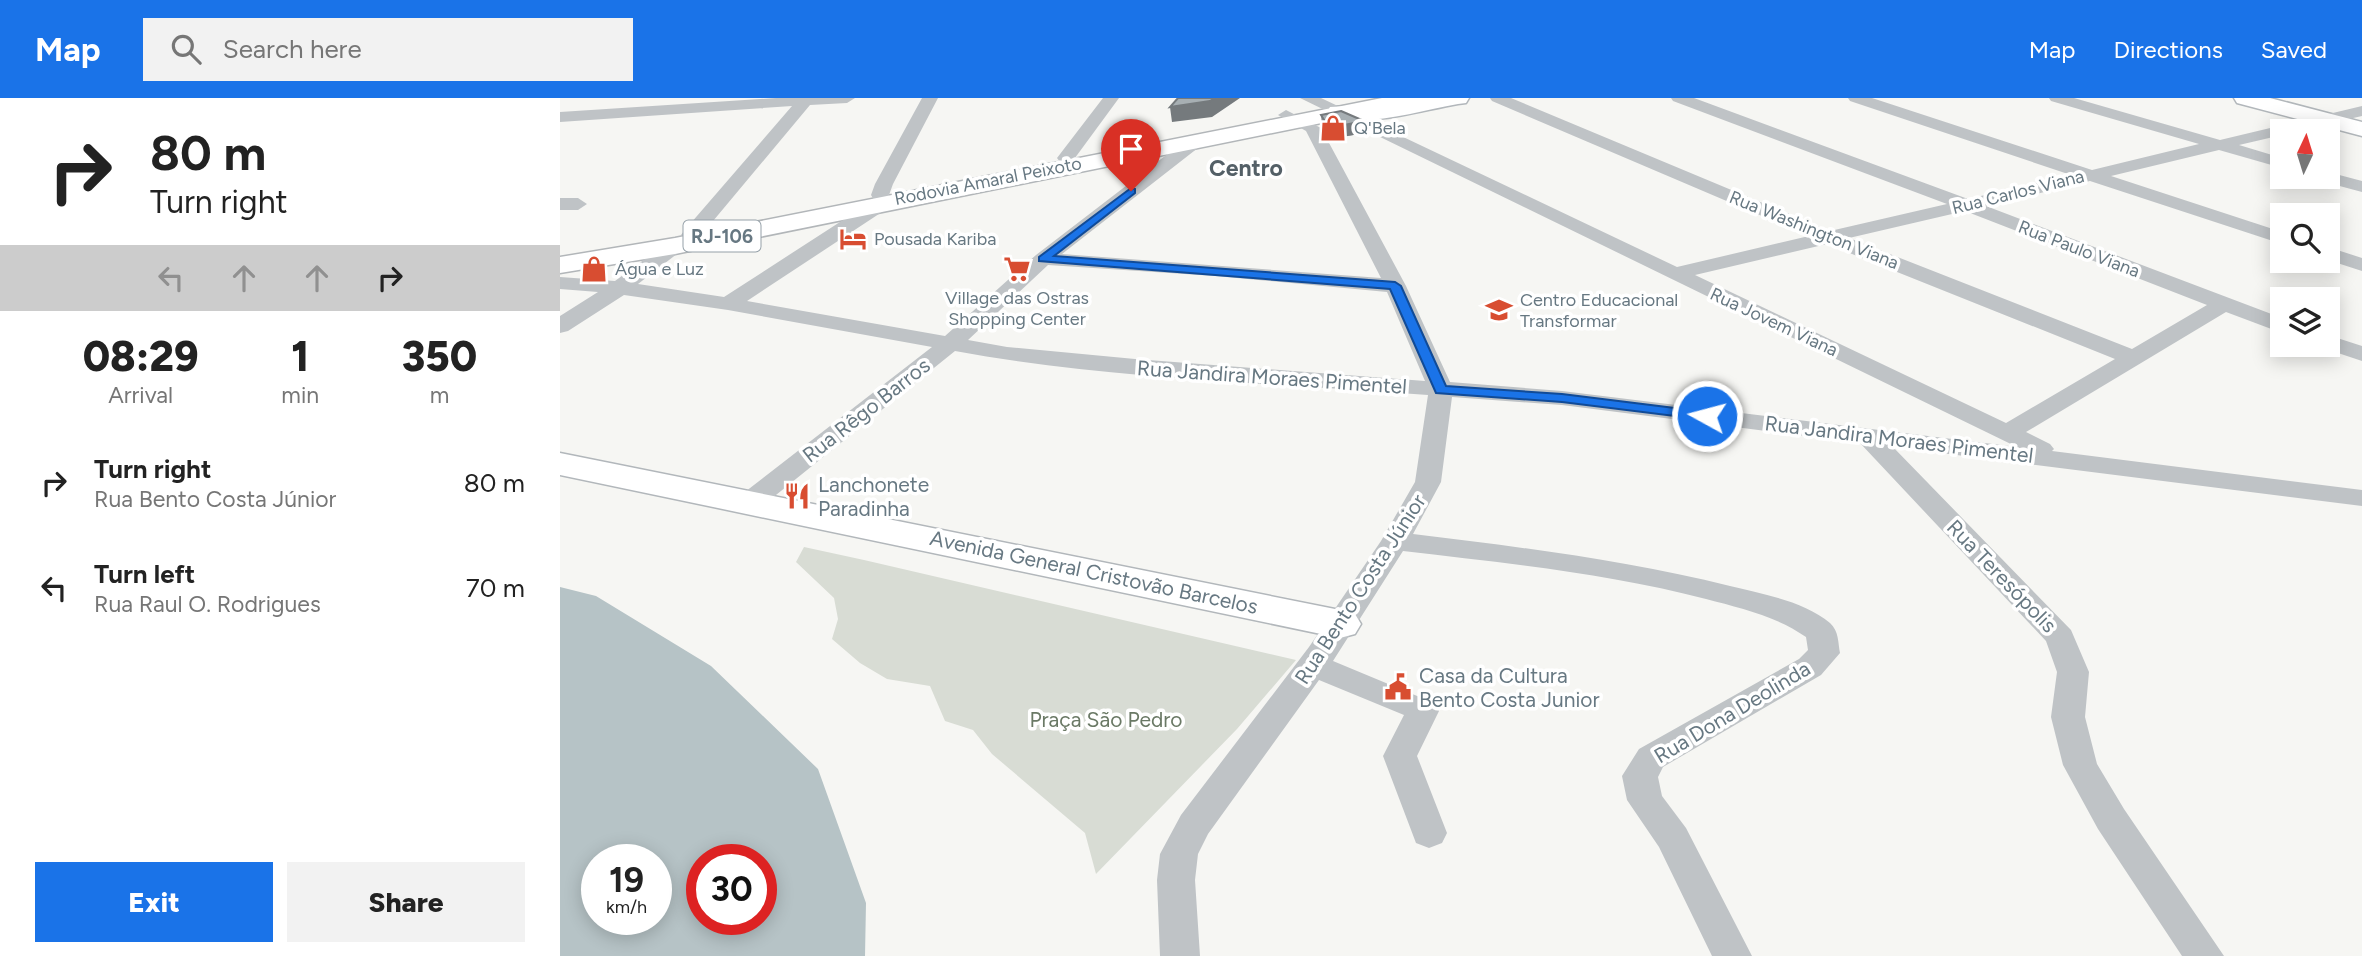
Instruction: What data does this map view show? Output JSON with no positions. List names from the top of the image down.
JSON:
{
  "streets": {
    "main road": ["Rodovia Amaral Peixoto", "RJ-106", "Avenida General Cristovão Barcelos"],
    "street": [
      "Rua Carlos Viana",
      "Rua Washington Viana",
      "Rua Paulo Viana",
      "Rua Jovem Viana",
      "Rua Jandira Moraes Pimentel",
      "Rua Rêgo Barros",
      "Rua Teresópolis",
      "Rua Bento Costa Júnior",
      "Rua Dona Deolinda"
    ]
  },
  "crossings": [
    ["Rodovia Amaral Peixoto", "Rua Jovem Viana"],
    ["Rua Carlos Viana", "Rua Washington Viana"],
    ["Rua Carlos Viana", "Rua Paulo Viana"],
    ["Rua Carlos Viana", "Rua Jovem Viana"],
    ["Rua Jovem Viana", "Rua Jandira Moraes Pimentel"],
    ["Rua Jandira Moraes Pimentel", "Rua Rêgo Barros"],
    ["Rua Jandira Moraes Pimentel", "Rua Teresópolis"],
    ["Rua Jandira Moraes Pimentel", "Rua Bento Costa Júnior"],
    ["Rua Rêgo Barros", "Avenida General Cristovão Barcelos"],
    ["Avenida General Cristovão Barcelos", "Rua Bento Costa Júnior"],
    ["Rua Bento Costa Júnior", "Rua Dona Deolinda"]
  ],
  "districts": ["Centro"],
  "parks": ["Praça São Pedro"],
  "places": {
    "shop": ["Q'Bela", "Água e Luz"],
    "hotel": ["Pousada Kariba"],
    "supermarket": ["Village das Ostras Shopping Center"],
    "school or university": ["Centro Educacional Transformar"],
    "restaurant": ["Lanchonete Paradinha"],
    "public building": ["Casa da Cultura Bento Costa Junior"]
  },
  "north": "top",
  "page": {
    "header": "Map",
    "search": "Search here",
    "nav": ["Map", "Directions", "Saved"],
    "turn": ["80 m", "Turn right"],
    "eta": [
      "08:29",
      "Arrival",
      "1",
      "min",
      "350",
      "m"
    ],
    "list": [
      {
        "name": "Turn right",
        "note": "Rua Bento Costa Júnior",
        "value": "80 m"
      },
      {
        "name": "Turn left",
        "note": "Rua Raul O. Rodrigues",
        "value": "70 m"
      }
    ],
    "speed": "19 km/h",
    "limit": "30",
    "buttons": ["Exit", "Share"]
  }
}
